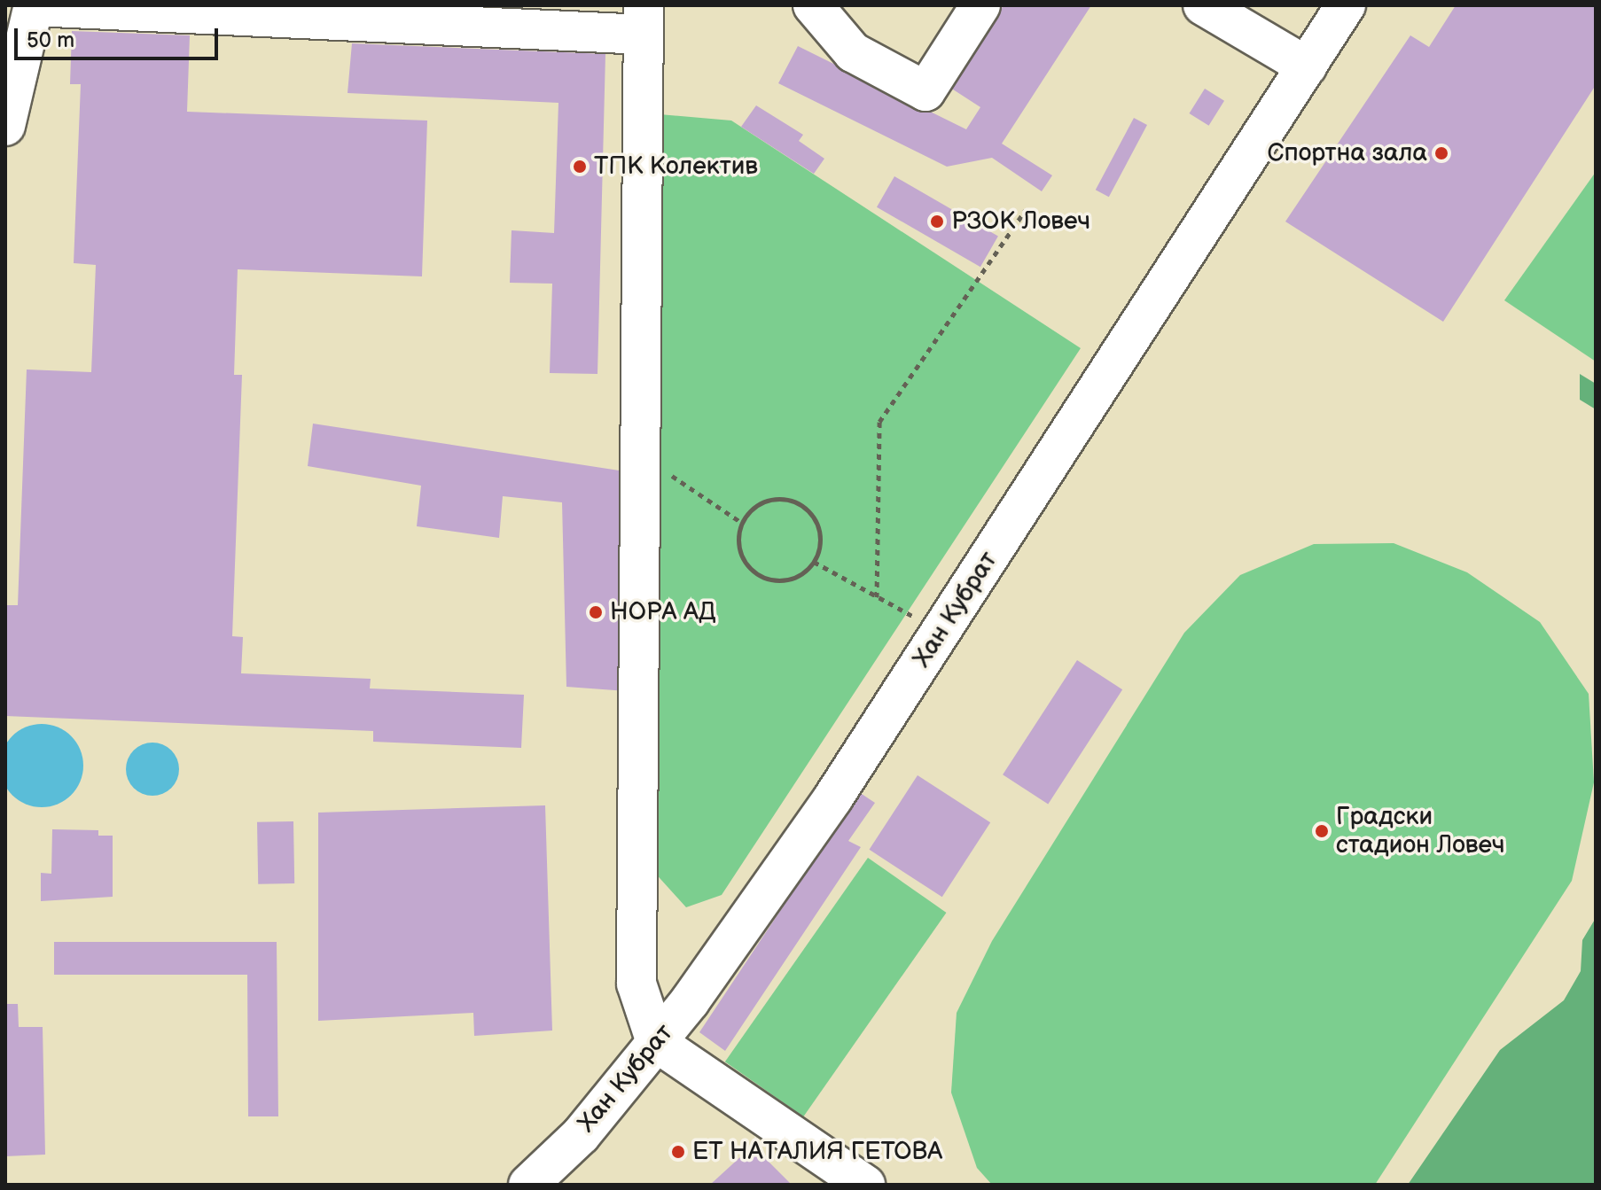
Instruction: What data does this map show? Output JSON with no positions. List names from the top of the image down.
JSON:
{
  "streets": {
    "street": ["Хан Кубрат"]
  },
  "places": [
    "Спортна зала",
    "ТПК Колектив",
    "РЗОК Ловеч",
    "НОРА АД",
    "Градски стадион Ловеч",
    "ЕТ НАТАЛИЯ ГЕТОВА"
  ],
  "scale_bar": "50 m"
}
